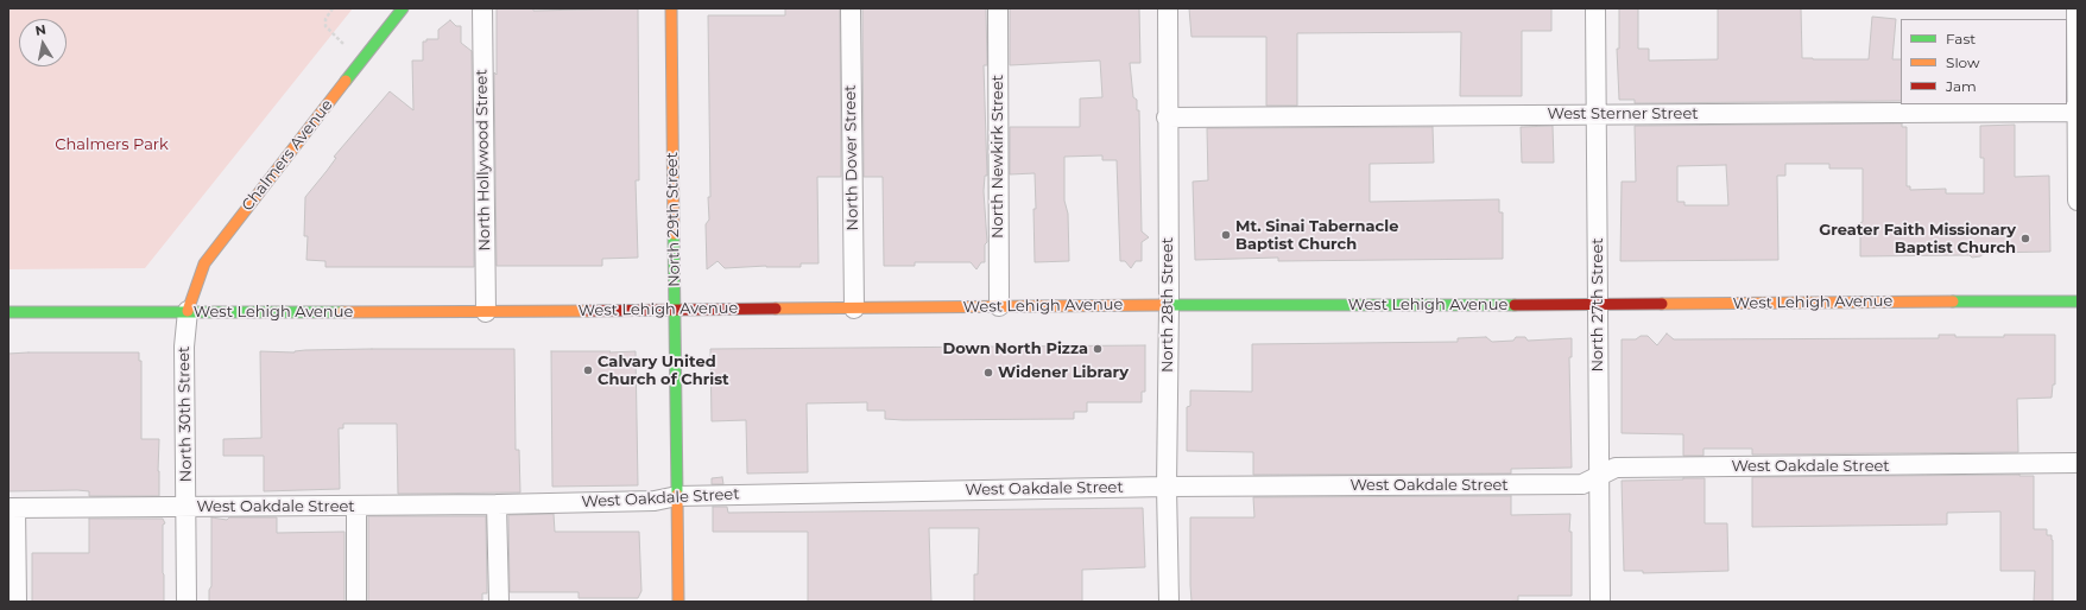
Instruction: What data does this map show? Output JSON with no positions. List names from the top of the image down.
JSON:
{
  "streets": {
    "main road": ["Chalmers Avenue", "North 29th Street", "West Lehigh Avenue"],
    "street": [
      "West Sterner Street",
      "North Newkirk Street",
      "North Dover Street",
      "North Hollywood Street",
      "North 28th Street",
      "North 27th Street",
      "North 30th Street",
      "West Oakdale Street"
    ]
  },
  "crossings": [
    ["West Sterner Street", "North 28th Street"],
    ["West Sterner Street", "North 27th Street"],
    ["Chalmers Avenue", "West Lehigh Avenue"],
    ["Chalmers Avenue", "North 30th Street"],
    ["North Newkirk Street", "West Lehigh Avenue"],
    ["North Dover Street", "West Lehigh Avenue"],
    ["North Hollywood Street", "West Lehigh Avenue"],
    ["North 29th Street", "West Lehigh Avenue"],
    ["North 29th Street", "West Oakdale Street"],
    ["West Lehigh Avenue", "North 28th Street"],
    ["West Lehigh Avenue", "North 27th Street"],
    ["West Lehigh Avenue", "North 30th Street"],
    ["North 28th Street", "West Oakdale Street"],
    ["North 27th Street", "West Oakdale Street"],
    ["North 30th Street", "West Oakdale Street"]
  ],
  "parks": ["Chalmers Park"],
  "places": [
    "Mt. Sinai Tabernacle Baptist Church",
    "Greater Faith Missionary Baptist Church",
    "Down North Pizza",
    "Calvary United Church of Christ",
    "Widener Library"
  ],
  "legend": ["Fast", "Slow", "Jam"],
  "north": "top"
}
